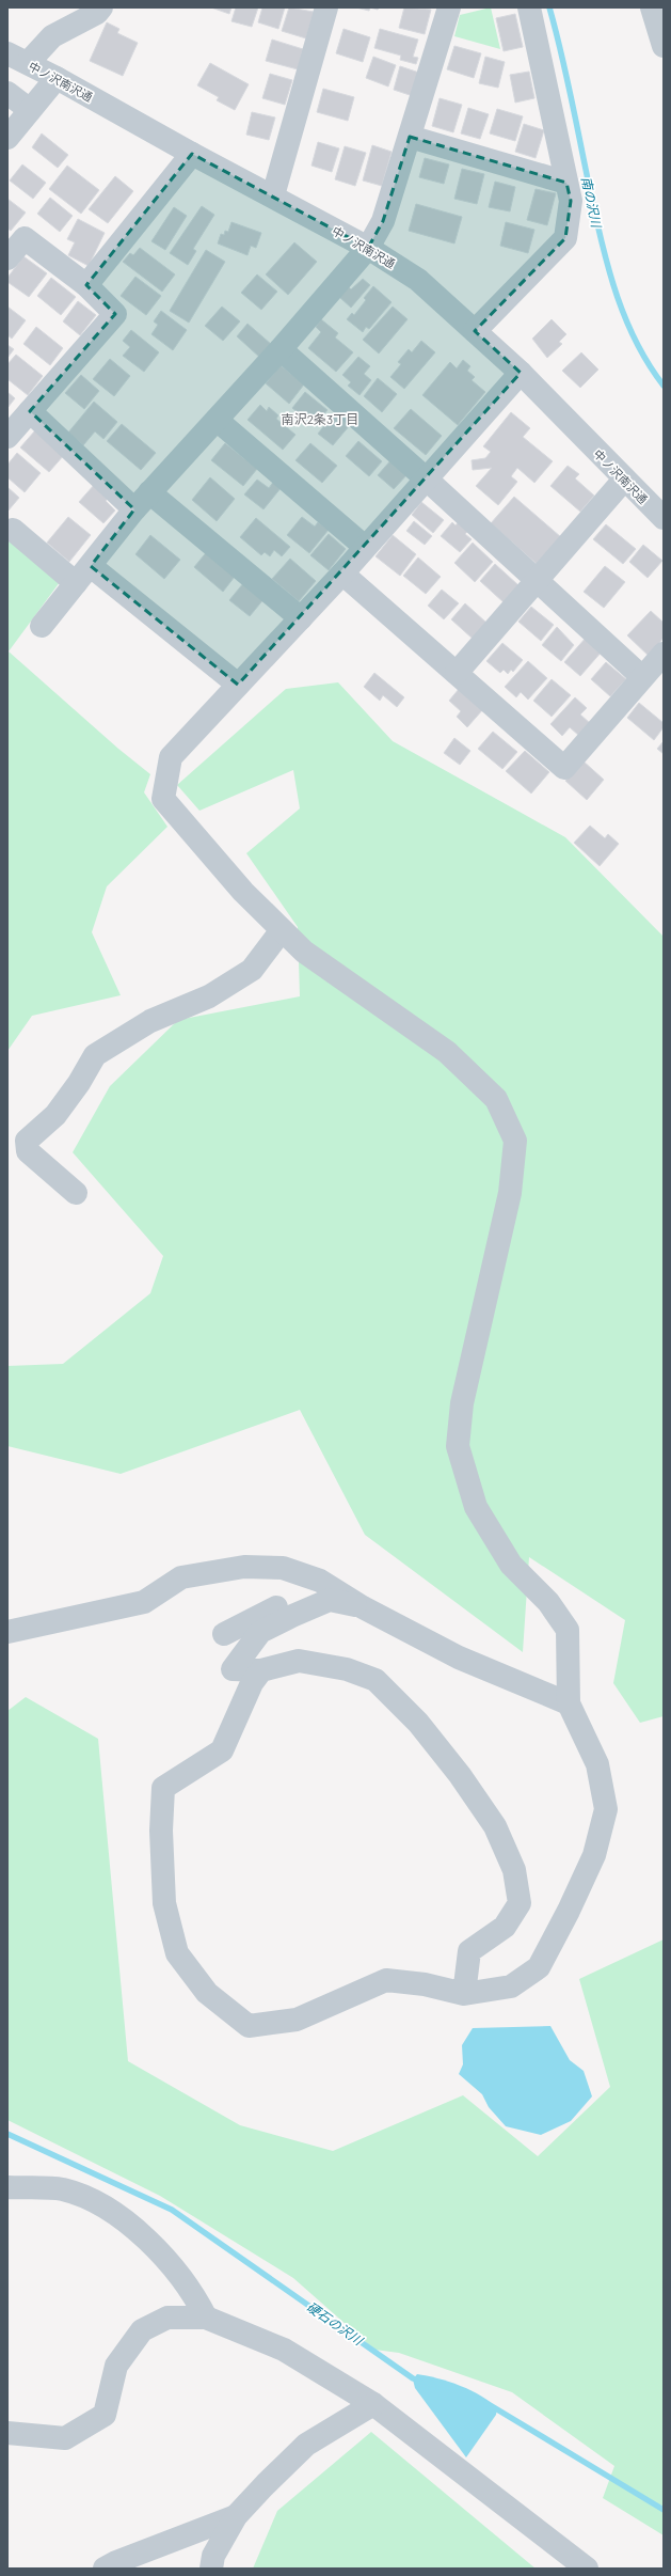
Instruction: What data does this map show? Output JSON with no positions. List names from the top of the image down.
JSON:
{
  "streets": {
    "street": ["中ノ沢南沢通"]
  },
  "districts": ["南沢2条3丁目"],
  "water": ["南の沢川", "硬石の沢川"]
}
